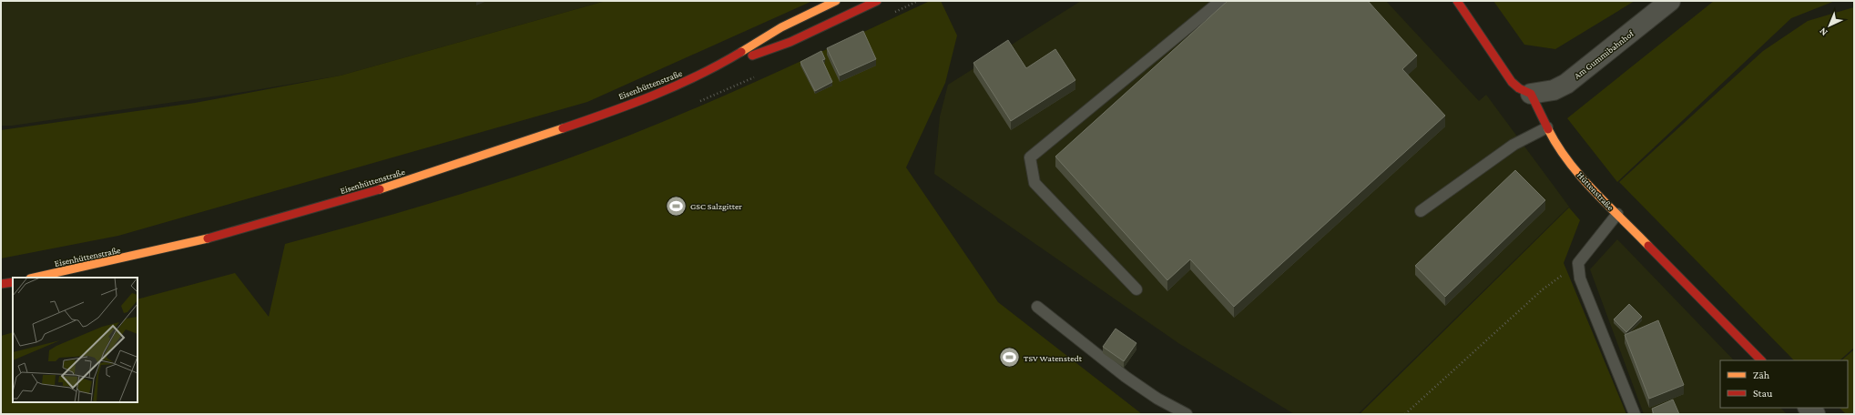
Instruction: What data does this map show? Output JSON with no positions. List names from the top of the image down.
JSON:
{
  "streets": {
    "street": ["Am Gummibahnhof", "Eisenhüttenstraße", "Hüttenstraße"]
  },
  "crossings": [
    ["Am Gummibahnhof", "Hüttenstraße"]
  ],
  "places": {
    "sports": ["GSC Salzgitter", "TSV Watenstedt"]
  },
  "legend": ["Zäh", "Stau"],
  "north": "bottom left"
}
